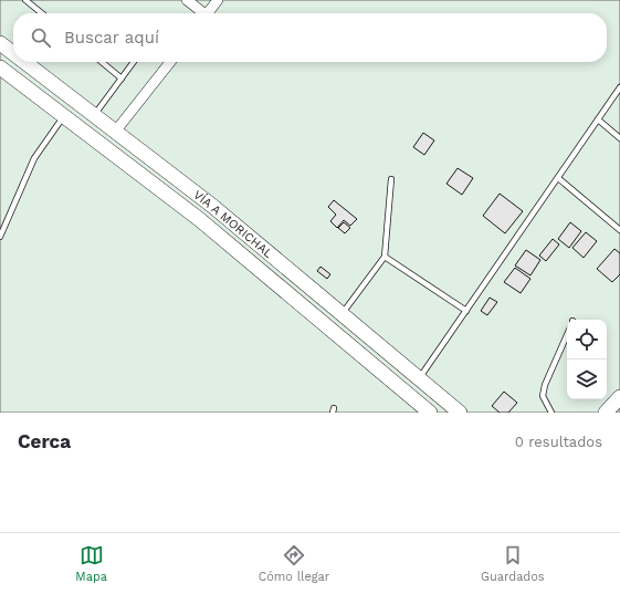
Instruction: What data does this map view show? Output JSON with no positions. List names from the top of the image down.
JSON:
{
  "streets": {
    "street": ["VÍA A MORICHAL"]
  },
  "page": {
    "search": "Buscar aquí",
    "heading": ["Cerca", "0 resultados"],
    "nav": ["Mapa", "Cómo llegar", "Guardados"]
  }
}
